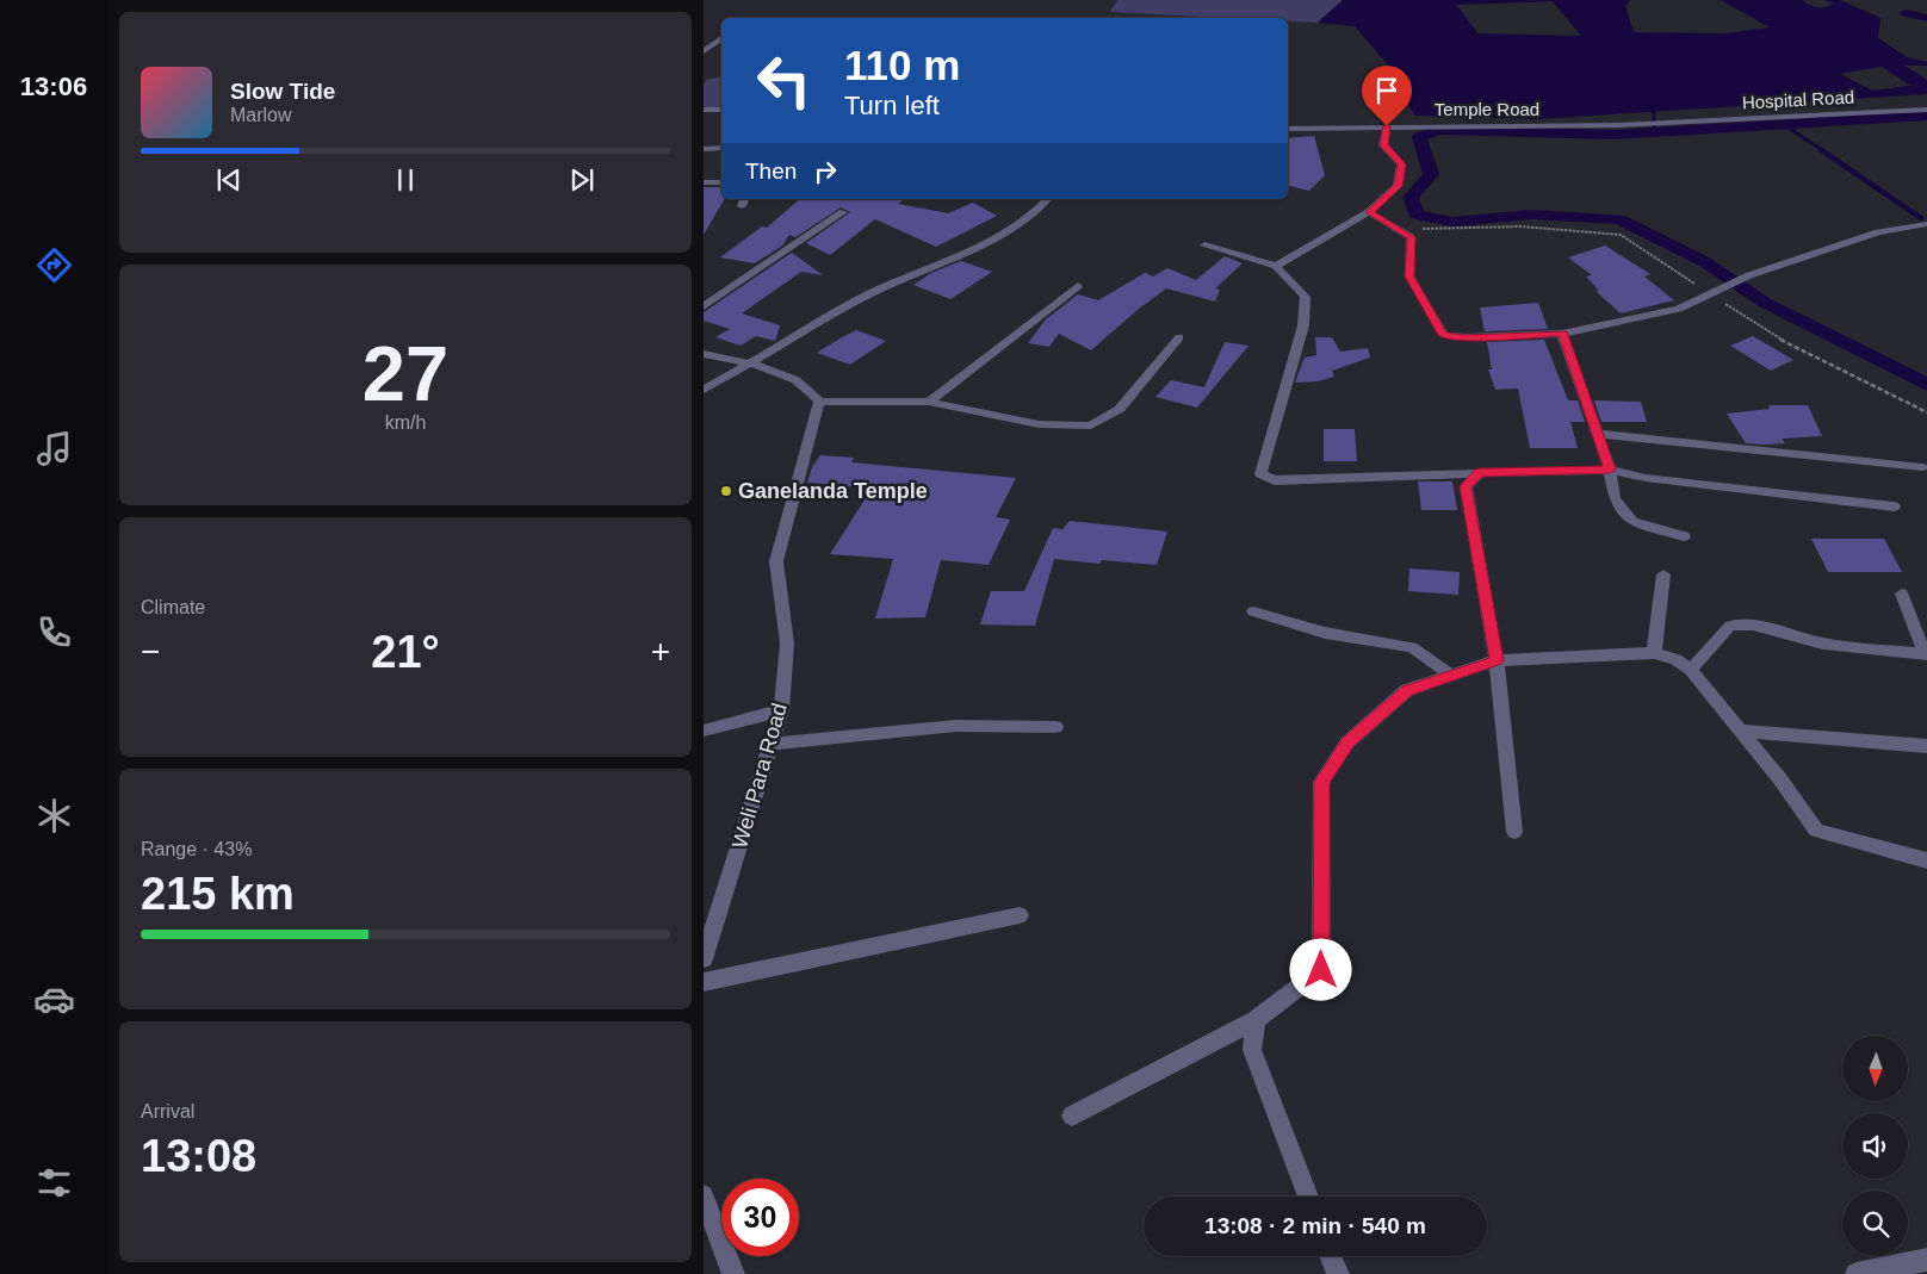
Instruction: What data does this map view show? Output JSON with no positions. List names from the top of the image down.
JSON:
{
  "streets": {
    "street": ["Hospital Road", "Temple Road", "Weli Para Road"]
  },
  "crossings": [
    ["Hospital Road", "Temple Road"]
  ],
  "places": ["Ganelanda Temple"],
  "north": "bottom",
  "page": {
    "tabs": "13:06",
    "turn": ["110 m", "Turn left"],
    "song": ["Slow Tide", "Marlow"],
    "then": "Then",
    "tile": [
      ["27", "km/h"],
      "Climate",
      ["Range · 43%", "215 km"],
      ["Arrival", "13:08"]
    ],
    "heat": ["−", "21°", "+"],
    "limit": "30",
    "trip": "13:08 · 2 min · 540 m"
  }
}
